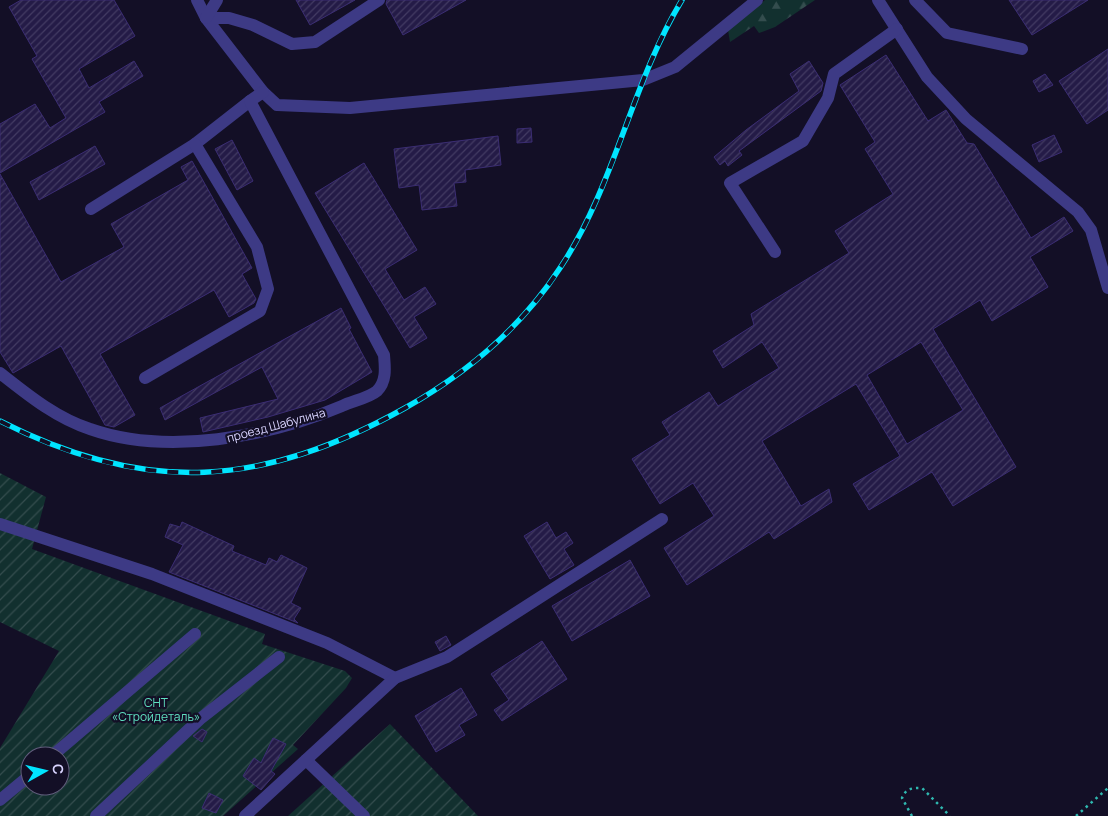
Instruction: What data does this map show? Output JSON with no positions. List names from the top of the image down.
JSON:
{
  "streets": {
    "street": ["проезд Шабулина"]
  },
  "parks": ["СНТ «Стройдеталь»"],
  "north": "right"
}
